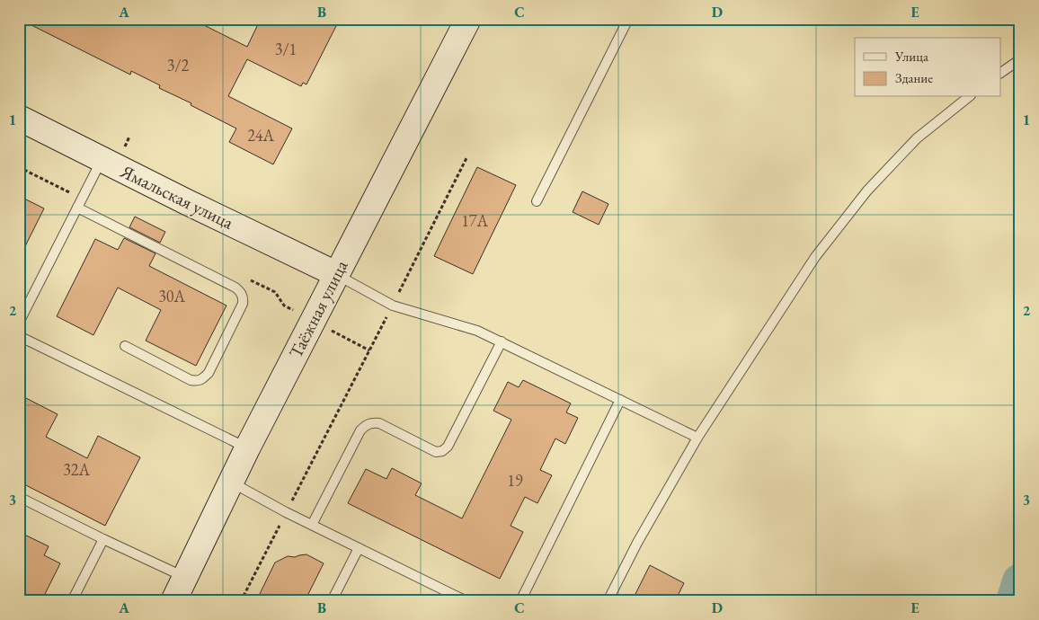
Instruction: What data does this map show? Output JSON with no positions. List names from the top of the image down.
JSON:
{
  "streets": {
    "street": ["Ямальская улица", "Таёжная улица"]
  },
  "crossings": [
    ["Ямальская улица", "Таёжная улица"]
  ],
  "house_numbers": [
    "3/1",
    "3/2",
    "24А",
    "17А",
    "30А",
    "32А",
    "19"
  ],
  "legend": ["Улица", "Здание"],
  "grid": {
    "columns": [
      "A",
      "B",
      "C",
      "D",
      "E"
    ],
    "rows": ["1", "2", "3"]
  }
}
